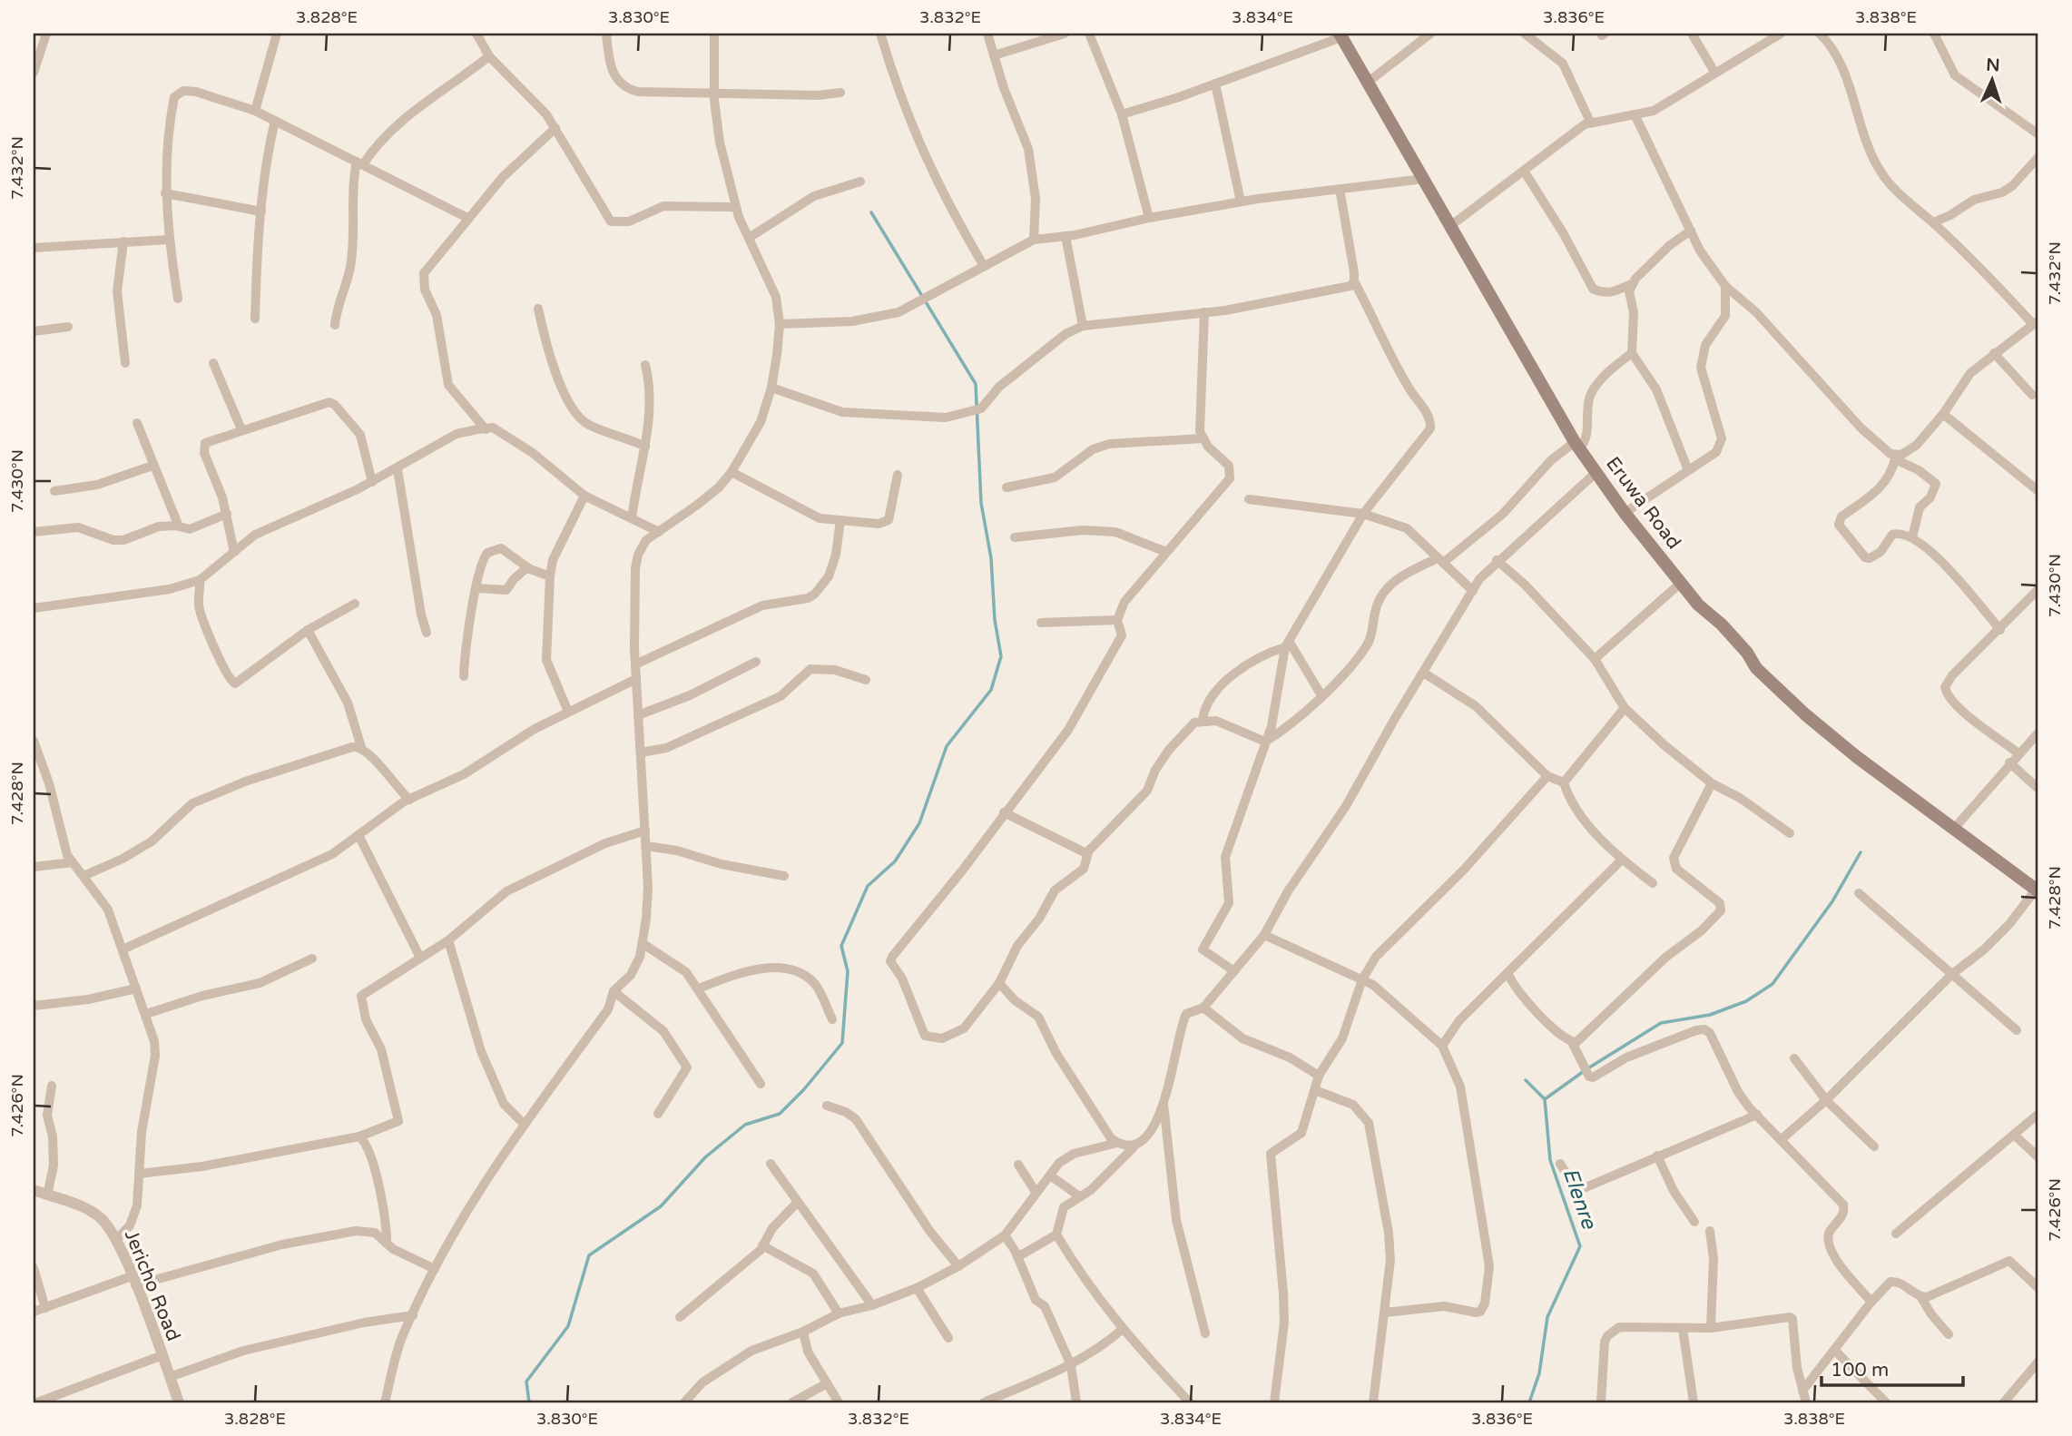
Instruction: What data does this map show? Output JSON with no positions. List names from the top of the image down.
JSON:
{
  "streets": {
    "main road": ["Eruwa Road"],
    "street": ["Jericho Road"]
  },
  "water": ["Elenre"],
  "scale_bar": "100 m",
  "north": "top",
  "coordinates": [
    "3.828°E",
    "3.830°E",
    "3.832°E",
    "3.834°E",
    "3.836°E",
    "3.838°E",
    "7.432°N",
    "7.430°N",
    "7.428°N",
    "7.426°N"
  ]
}
